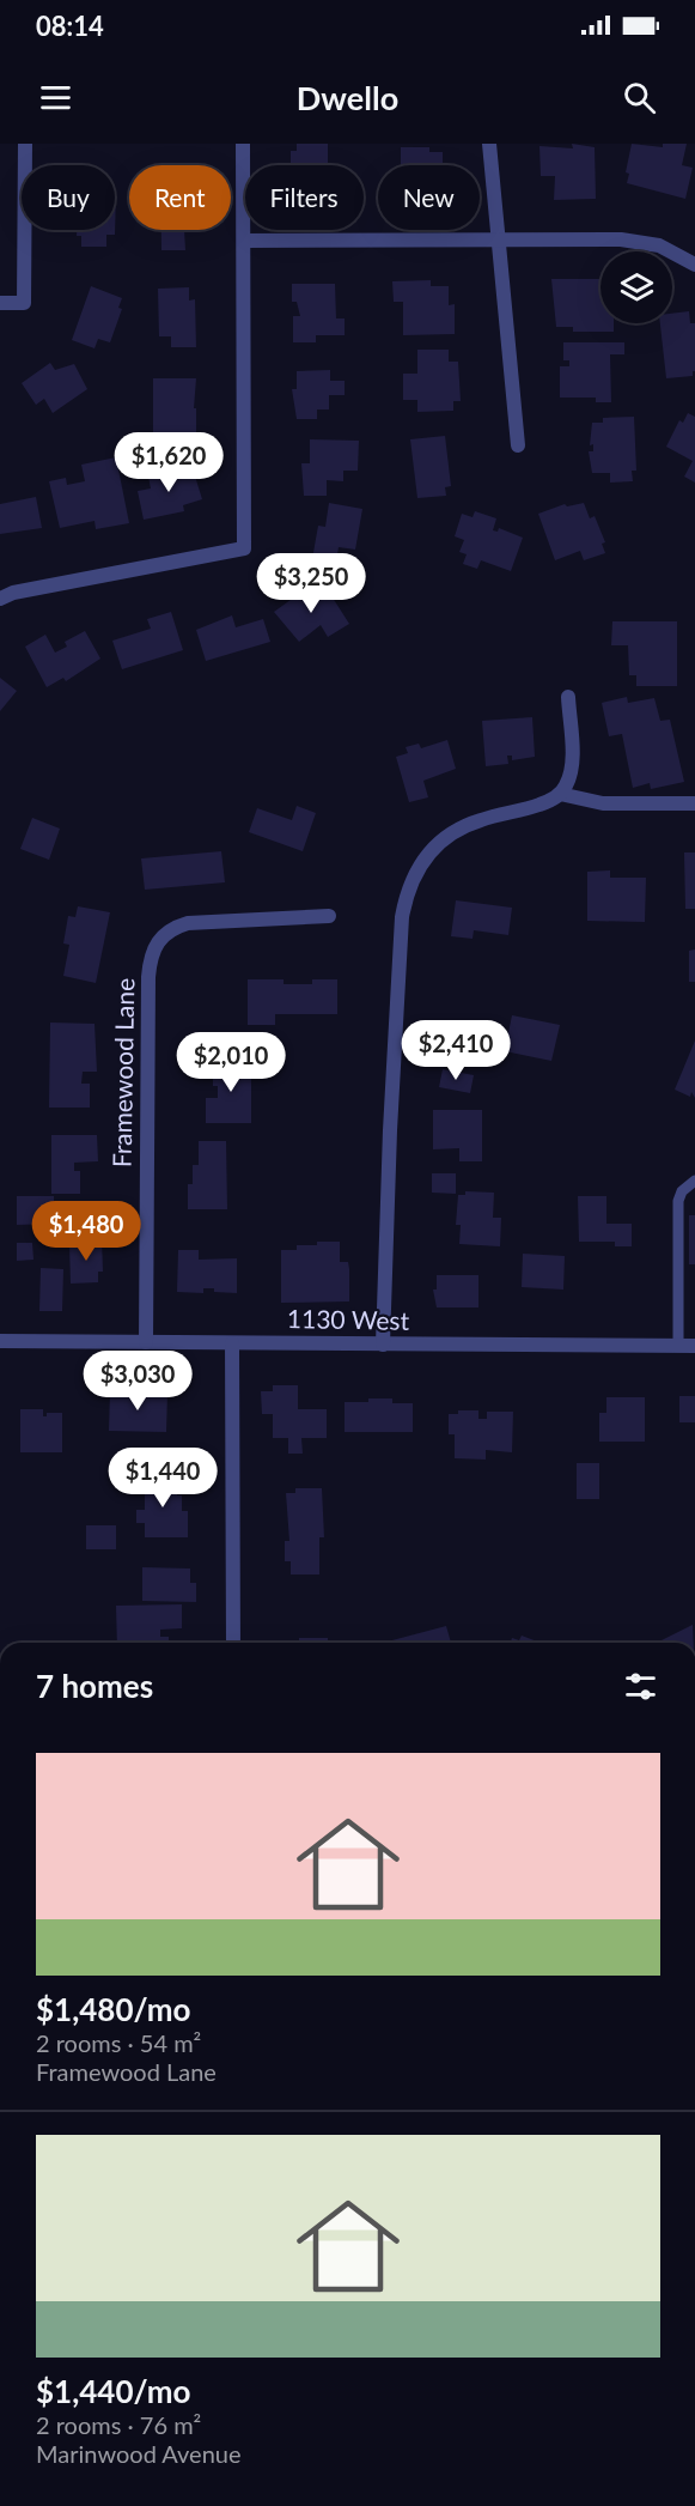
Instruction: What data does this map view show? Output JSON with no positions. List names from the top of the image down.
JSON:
{
  "streets": {
    "street": ["Framewood Lane", "1130 West"]
  },
  "crossings": [
    ["Framewood Lane", "1130 West"]
  ],
  "page": {
    "status": "08:14",
    "header": "Dwello",
    "chip": [
      "Buy",
      "Rent",
      "Filters",
      "New"
    ],
    "price": [
      "$1,620",
      "$3,250",
      "$2,410",
      "$2,010",
      "$1,480",
      "$3,030",
      "$1,440"
    ],
    "heading": "7 homes",
    "list": [
      {
        "name": "$1,480/mo",
        "note": "2 rooms · 54 m² · Framewood Lane"
      },
      {
        "name": "$1,440/mo",
        "note": "2 rooms · 76 m² · Marinwood Avenue"
      }
    ]
  }
}
